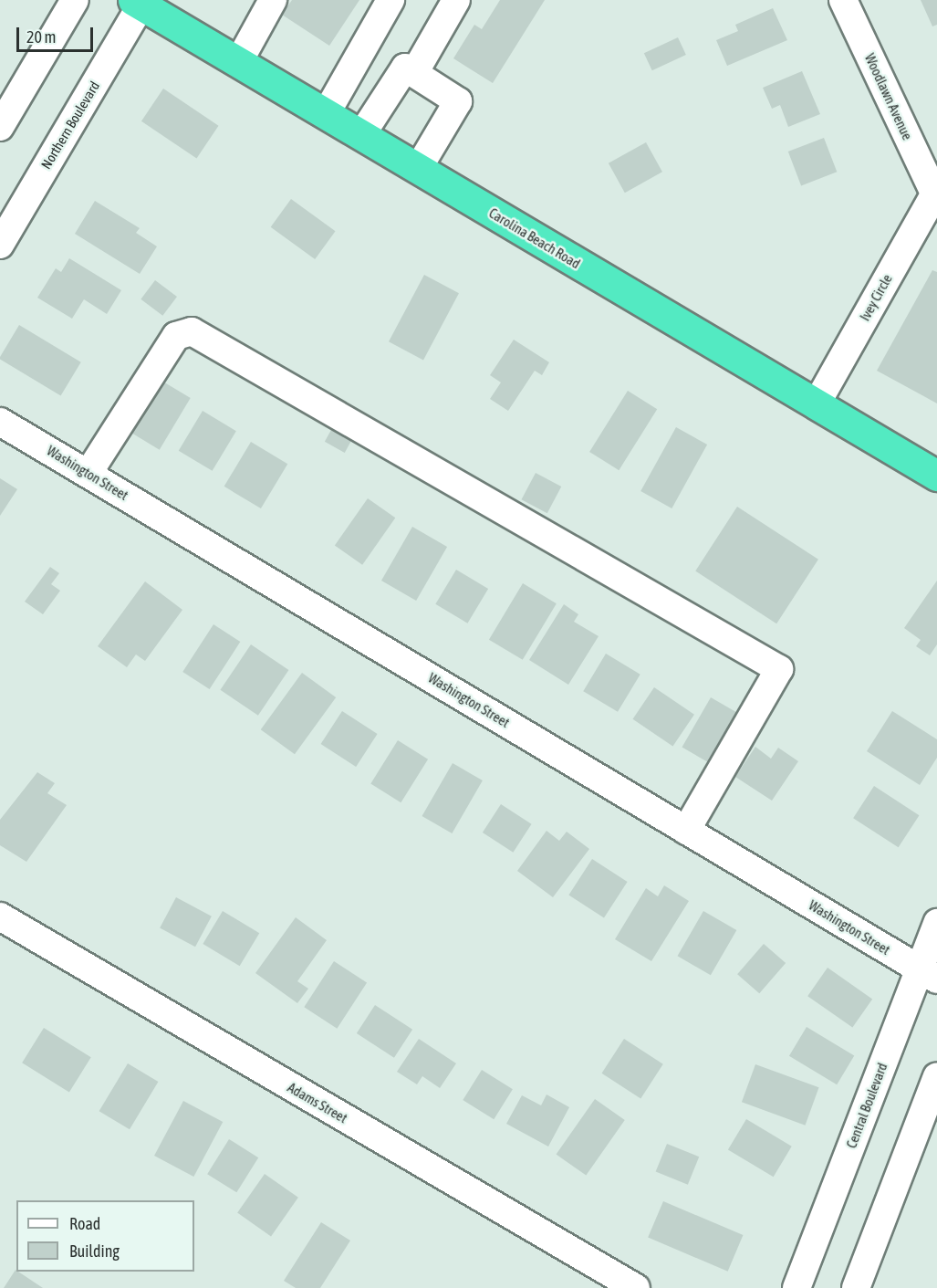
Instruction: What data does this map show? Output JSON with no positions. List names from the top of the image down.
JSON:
{
  "streets": {
    "highway": ["Carolina Beach Road"],
    "street": [
      "Woodlawn Avenue",
      "Northern Boulevard",
      "Ivey Circle",
      "Washington Street",
      "Adams Street",
      "Central Boulevard"
    ]
  },
  "crossings": [
    ["Woodlawn Avenue", "Ivey Circle"],
    ["Northern Boulevard", "Carolina Beach Road"],
    ["Carolina Beach Road", "Ivey Circle"],
    ["Washington Street", "Central Boulevard"]
  ],
  "legend": ["Road", "Building"],
  "scale_bar": "20 m"
}
